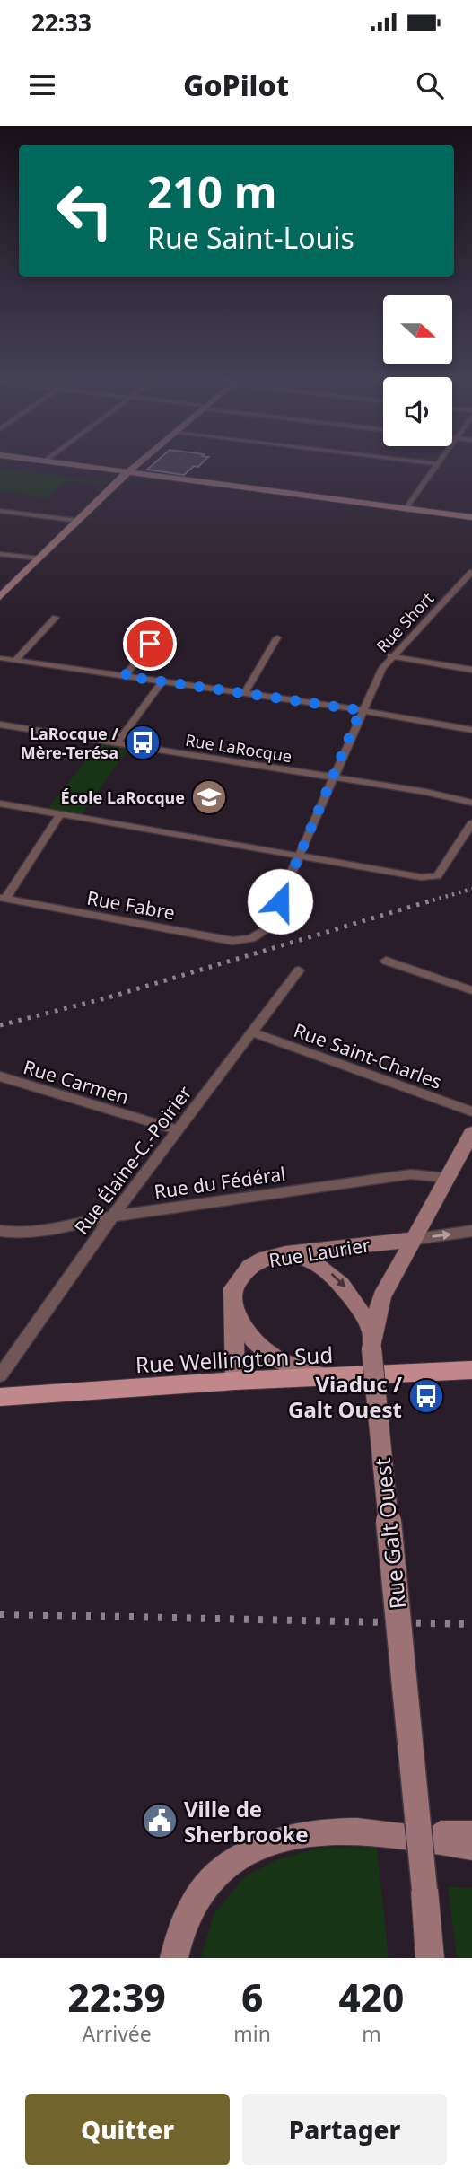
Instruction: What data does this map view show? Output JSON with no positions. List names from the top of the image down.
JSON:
{
  "streets": {
    "main road": ["Rue Wellington Sud"],
    "street": [
      "Rue Short",
      "Rue LaRocque",
      "Rue Fabre",
      "Rue Saint-Charles",
      "Rue Carmen",
      "Rue Élaine-C.-Poirier",
      "Rue du Fédéral",
      "Rue Laurier",
      "Rue Galt Ouest"
    ]
  },
  "crossings": [
    ["Rue Short", "Rue LaRocque"],
    ["Rue Short", "Rue Fabre"],
    ["Rue Saint-Charles", "Rue Élaine-C.-Poirier"],
    ["Rue Carmen", "Rue Élaine-C.-Poirier"],
    ["Rue Élaine-C.-Poirier", "Rue du Fédéral"],
    ["Rue du Fédéral", "Rue Galt Ouest"],
    ["Rue Laurier", "Rue Wellington Sud"],
    ["Rue Laurier", "Rue Galt Ouest"]
  ],
  "places": {
    "bus stop": ["LaRocque / Mère-Terésa", "Viaduc / Galt Ouest"],
    "school or university": ["École LaRocque"],
    "public building": ["Ville de Sherbrooke"]
  },
  "north": "right",
  "page": {
    "status": "22:33",
    "header": "GoPilot",
    "turn": ["210 m", "Rue Saint-Louis"],
    "eta": [
      "22:39",
      "Arrivée",
      "6",
      "min",
      "420",
      "m"
    ],
    "buttons": ["Quitter", "Partager"]
  }
}
